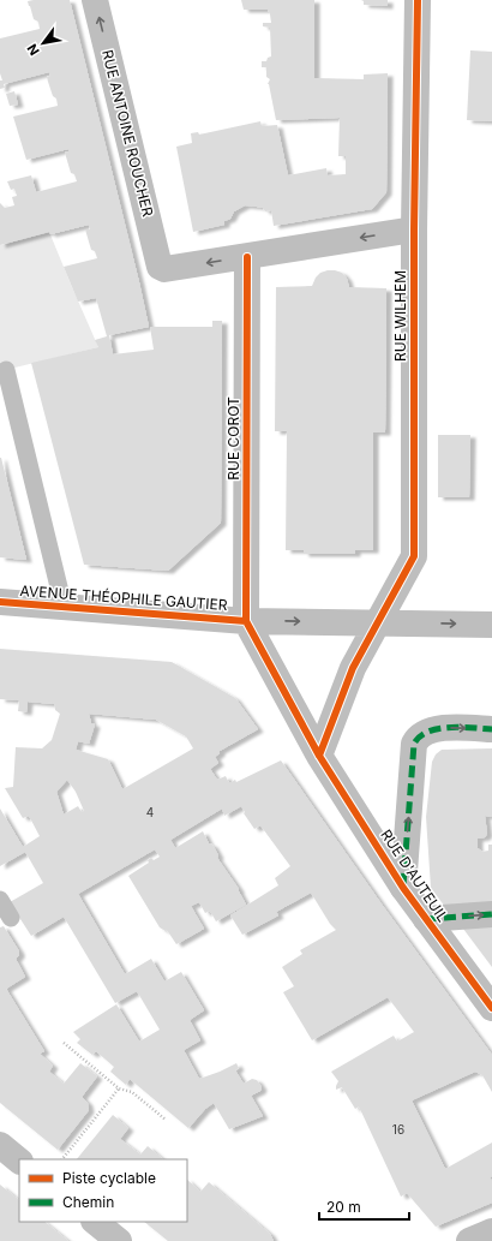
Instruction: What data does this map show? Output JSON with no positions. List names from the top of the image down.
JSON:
{
  "streets": {
    "street": [
      "RUE ANTOINE ROUCHER",
      "RUE WILHEM",
      "RUE COROT",
      "AVENUE THÉOPHILE GAUTIER",
      "RUE D'AUTEUIL"
    ]
  },
  "crossings": [
    ["RUE ANTOINE ROUCHER", "RUE COROT"],
    ["RUE WILHEM", "AVENUE THÉOPHILE GAUTIER"],
    ["RUE COROT", "AVENUE THÉOPHILE GAUTIER"],
    ["RUE COROT", "RUE D'AUTEUIL"],
    ["AVENUE THÉOPHILE GAUTIER", "RUE D'AUTEUIL"]
  ],
  "one_way": ["RUE ANTOINE ROUCHER", "AVENUE THÉOPHILE GAUTIER"],
  "house_numbers": ["4", "16"],
  "legend": ["Piste cyclable", "Chemin"],
  "scale_bar": "20 m",
  "north": "bottom left"
}
